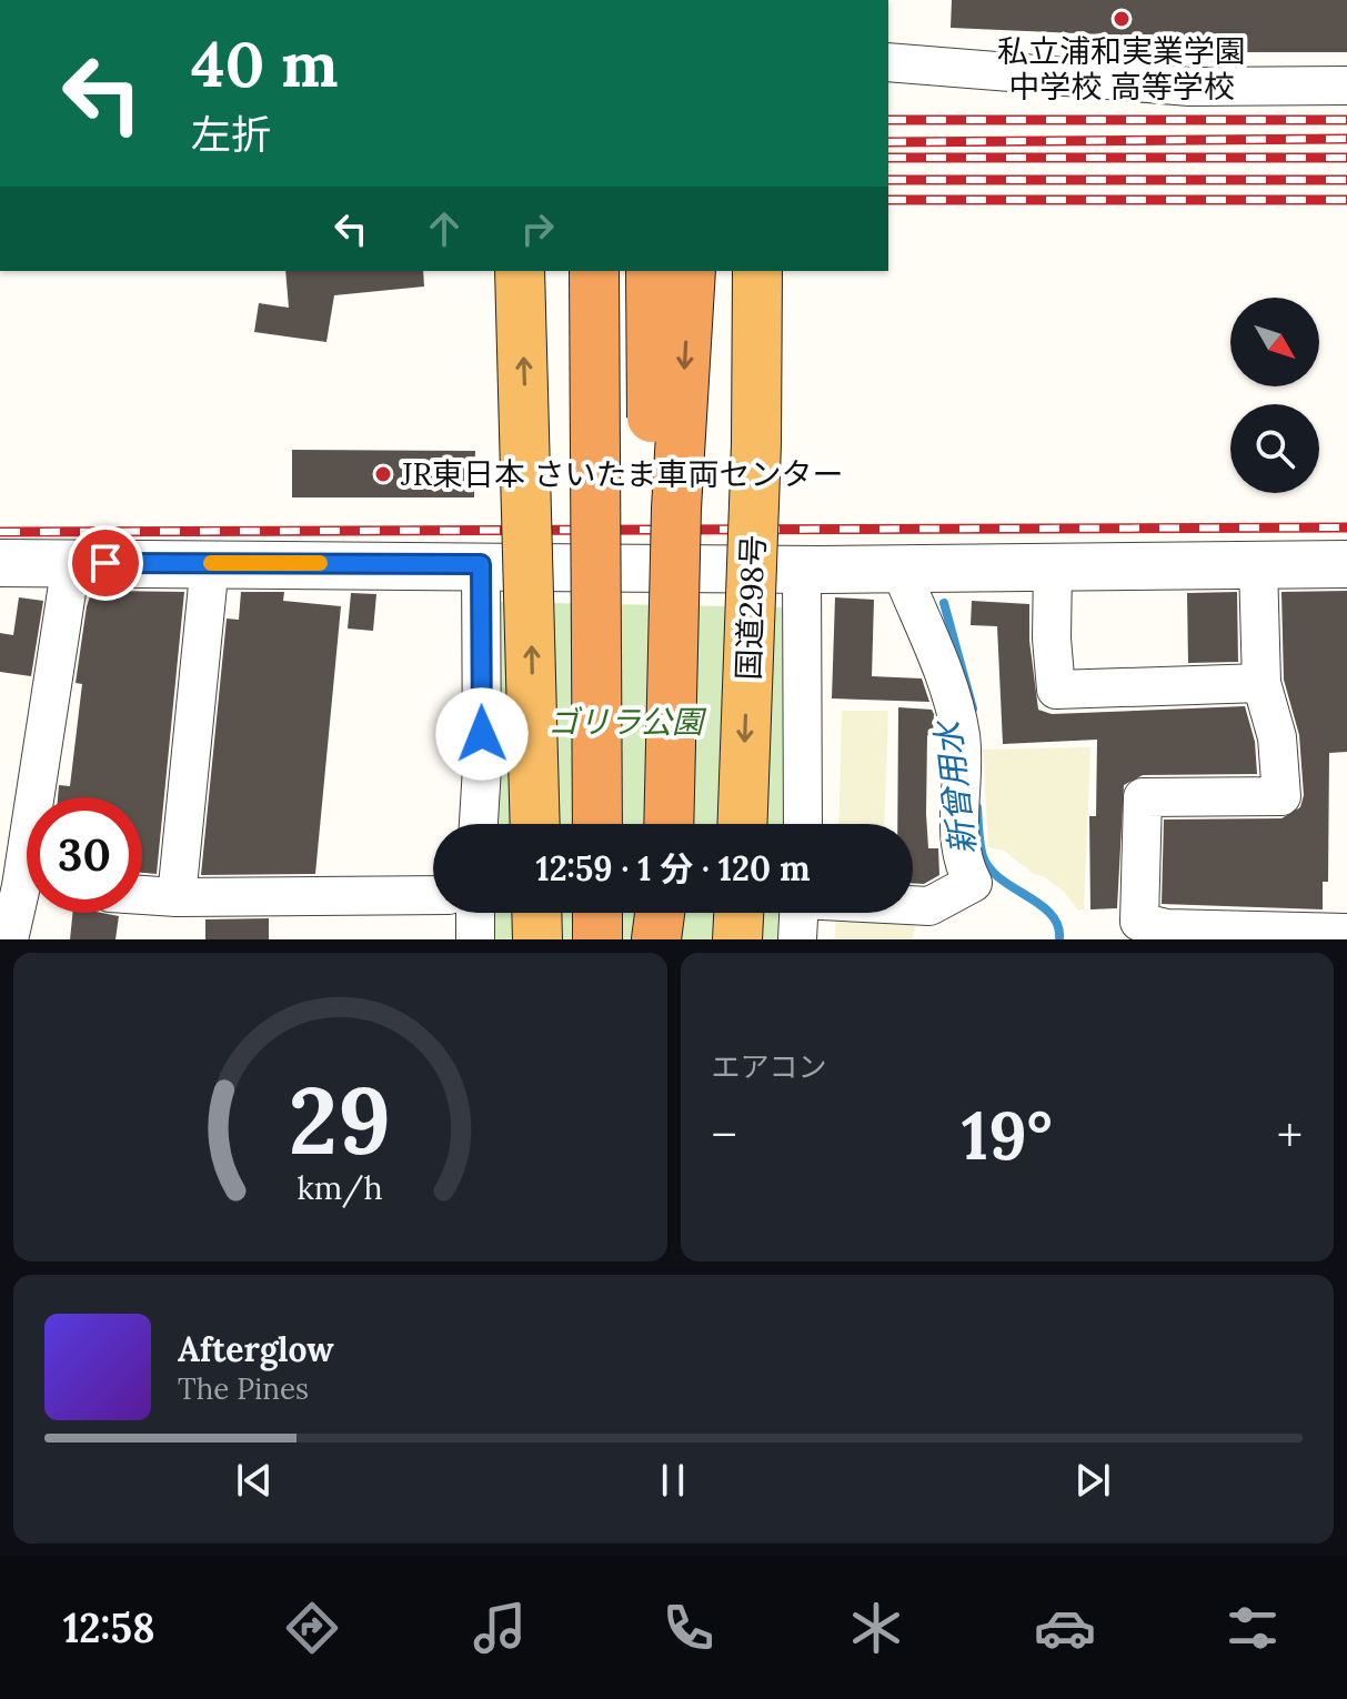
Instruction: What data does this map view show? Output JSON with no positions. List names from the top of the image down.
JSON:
{
  "streets": {
    "highway": ["国道298号"]
  },
  "water": ["新曾用水"],
  "parks": ["ゴリラ公園"],
  "places": ["私立浦和実業学園 中学校 高等学校", "JR東日本 さいたま車両センター"],
  "north": "bottom right",
  "page": {
    "turn": ["40 m", "左折"],
    "limit": "30",
    "trip": "12:59 · 1 分 · 120 m",
    "tile": "エアコン",
    "heat": ["−", "19°", "+"],
    "song": ["Afterglow", "The Pines"],
    "tabs": "12:58",
    "gauge": ["29", "km/h"]
  }
}
